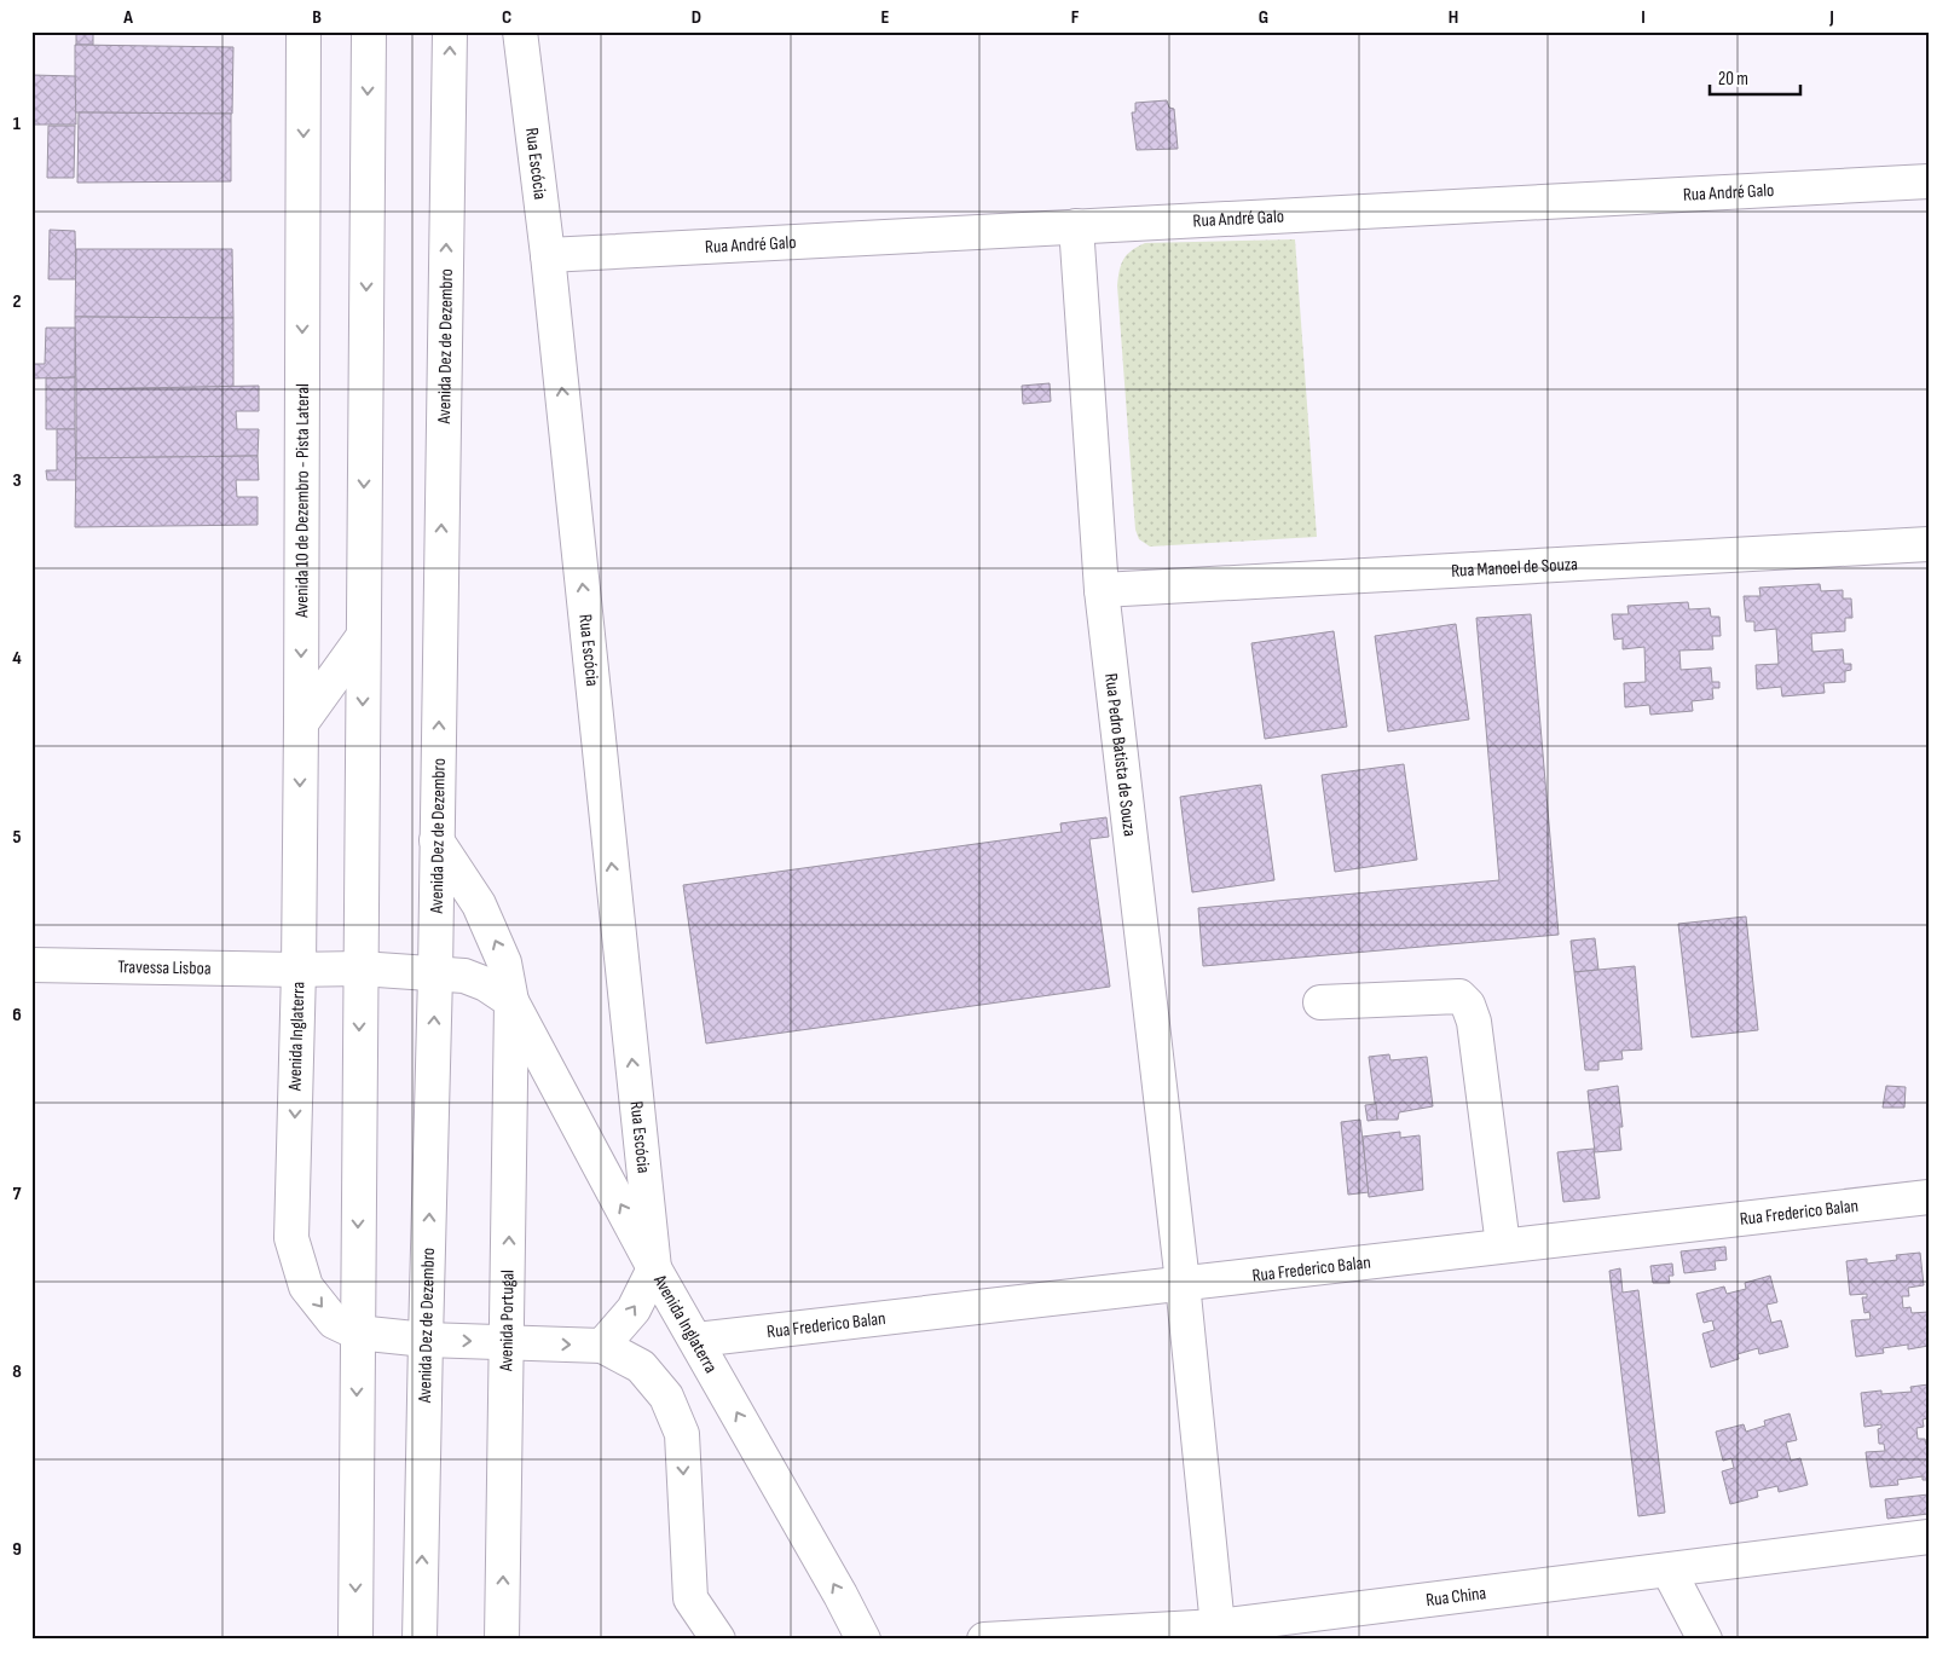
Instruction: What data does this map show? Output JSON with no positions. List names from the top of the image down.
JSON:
{
  "streets": {
    "main road": [
      "Rua Escócia",
      "Rua André Galo",
      "Avenida Dez de Dezembro",
      "Avenida 10 de Dezembro - Pista Lateral",
      "Rua Manoel de Souza",
      "Rua Pedro Batista de Souza",
      "Travessa Lisboa",
      "Avenida Inglaterra",
      "Rua Frederico Balan",
      "Avenida Portugal",
      "Rua China"
    ]
  },
  "crossings": [
    ["Rua Escócia", "Rua André Galo"],
    ["Rua Escócia", "Avenida Inglaterra"],
    ["Rua André Galo", "Rua Pedro Batista de Souza"],
    ["Avenida Dez de Dezembro", "Avenida Inglaterra"],
    ["Avenida 10 de Dezembro - Pista Lateral", "Travessa Lisboa"],
    ["Avenida 10 de Dezembro - Pista Lateral", "Avenida Inglaterra"],
    ["Rua Manoel de Souza", "Rua Pedro Batista de Souza"],
    ["Rua Pedro Batista de Souza", "Rua Frederico Balan"],
    ["Rua Pedro Batista de Souza", "Rua China"],
    ["Travessa Lisboa", "Avenida Inglaterra"],
    ["Avenida Inglaterra", "Rua Frederico Balan"],
    ["Avenida Inglaterra", "Avenida Portugal"]
  ],
  "scale_bar": "20 m",
  "grid": {
    "columns": [
      "A",
      "B",
      "C",
      "D",
      "E",
      "F",
      "G",
      "H",
      "I",
      "J"
    ],
    "rows": [
      "1",
      "2",
      "3",
      "4",
      "5",
      "6",
      "7",
      "8",
      "9"
    ]
  }
}
